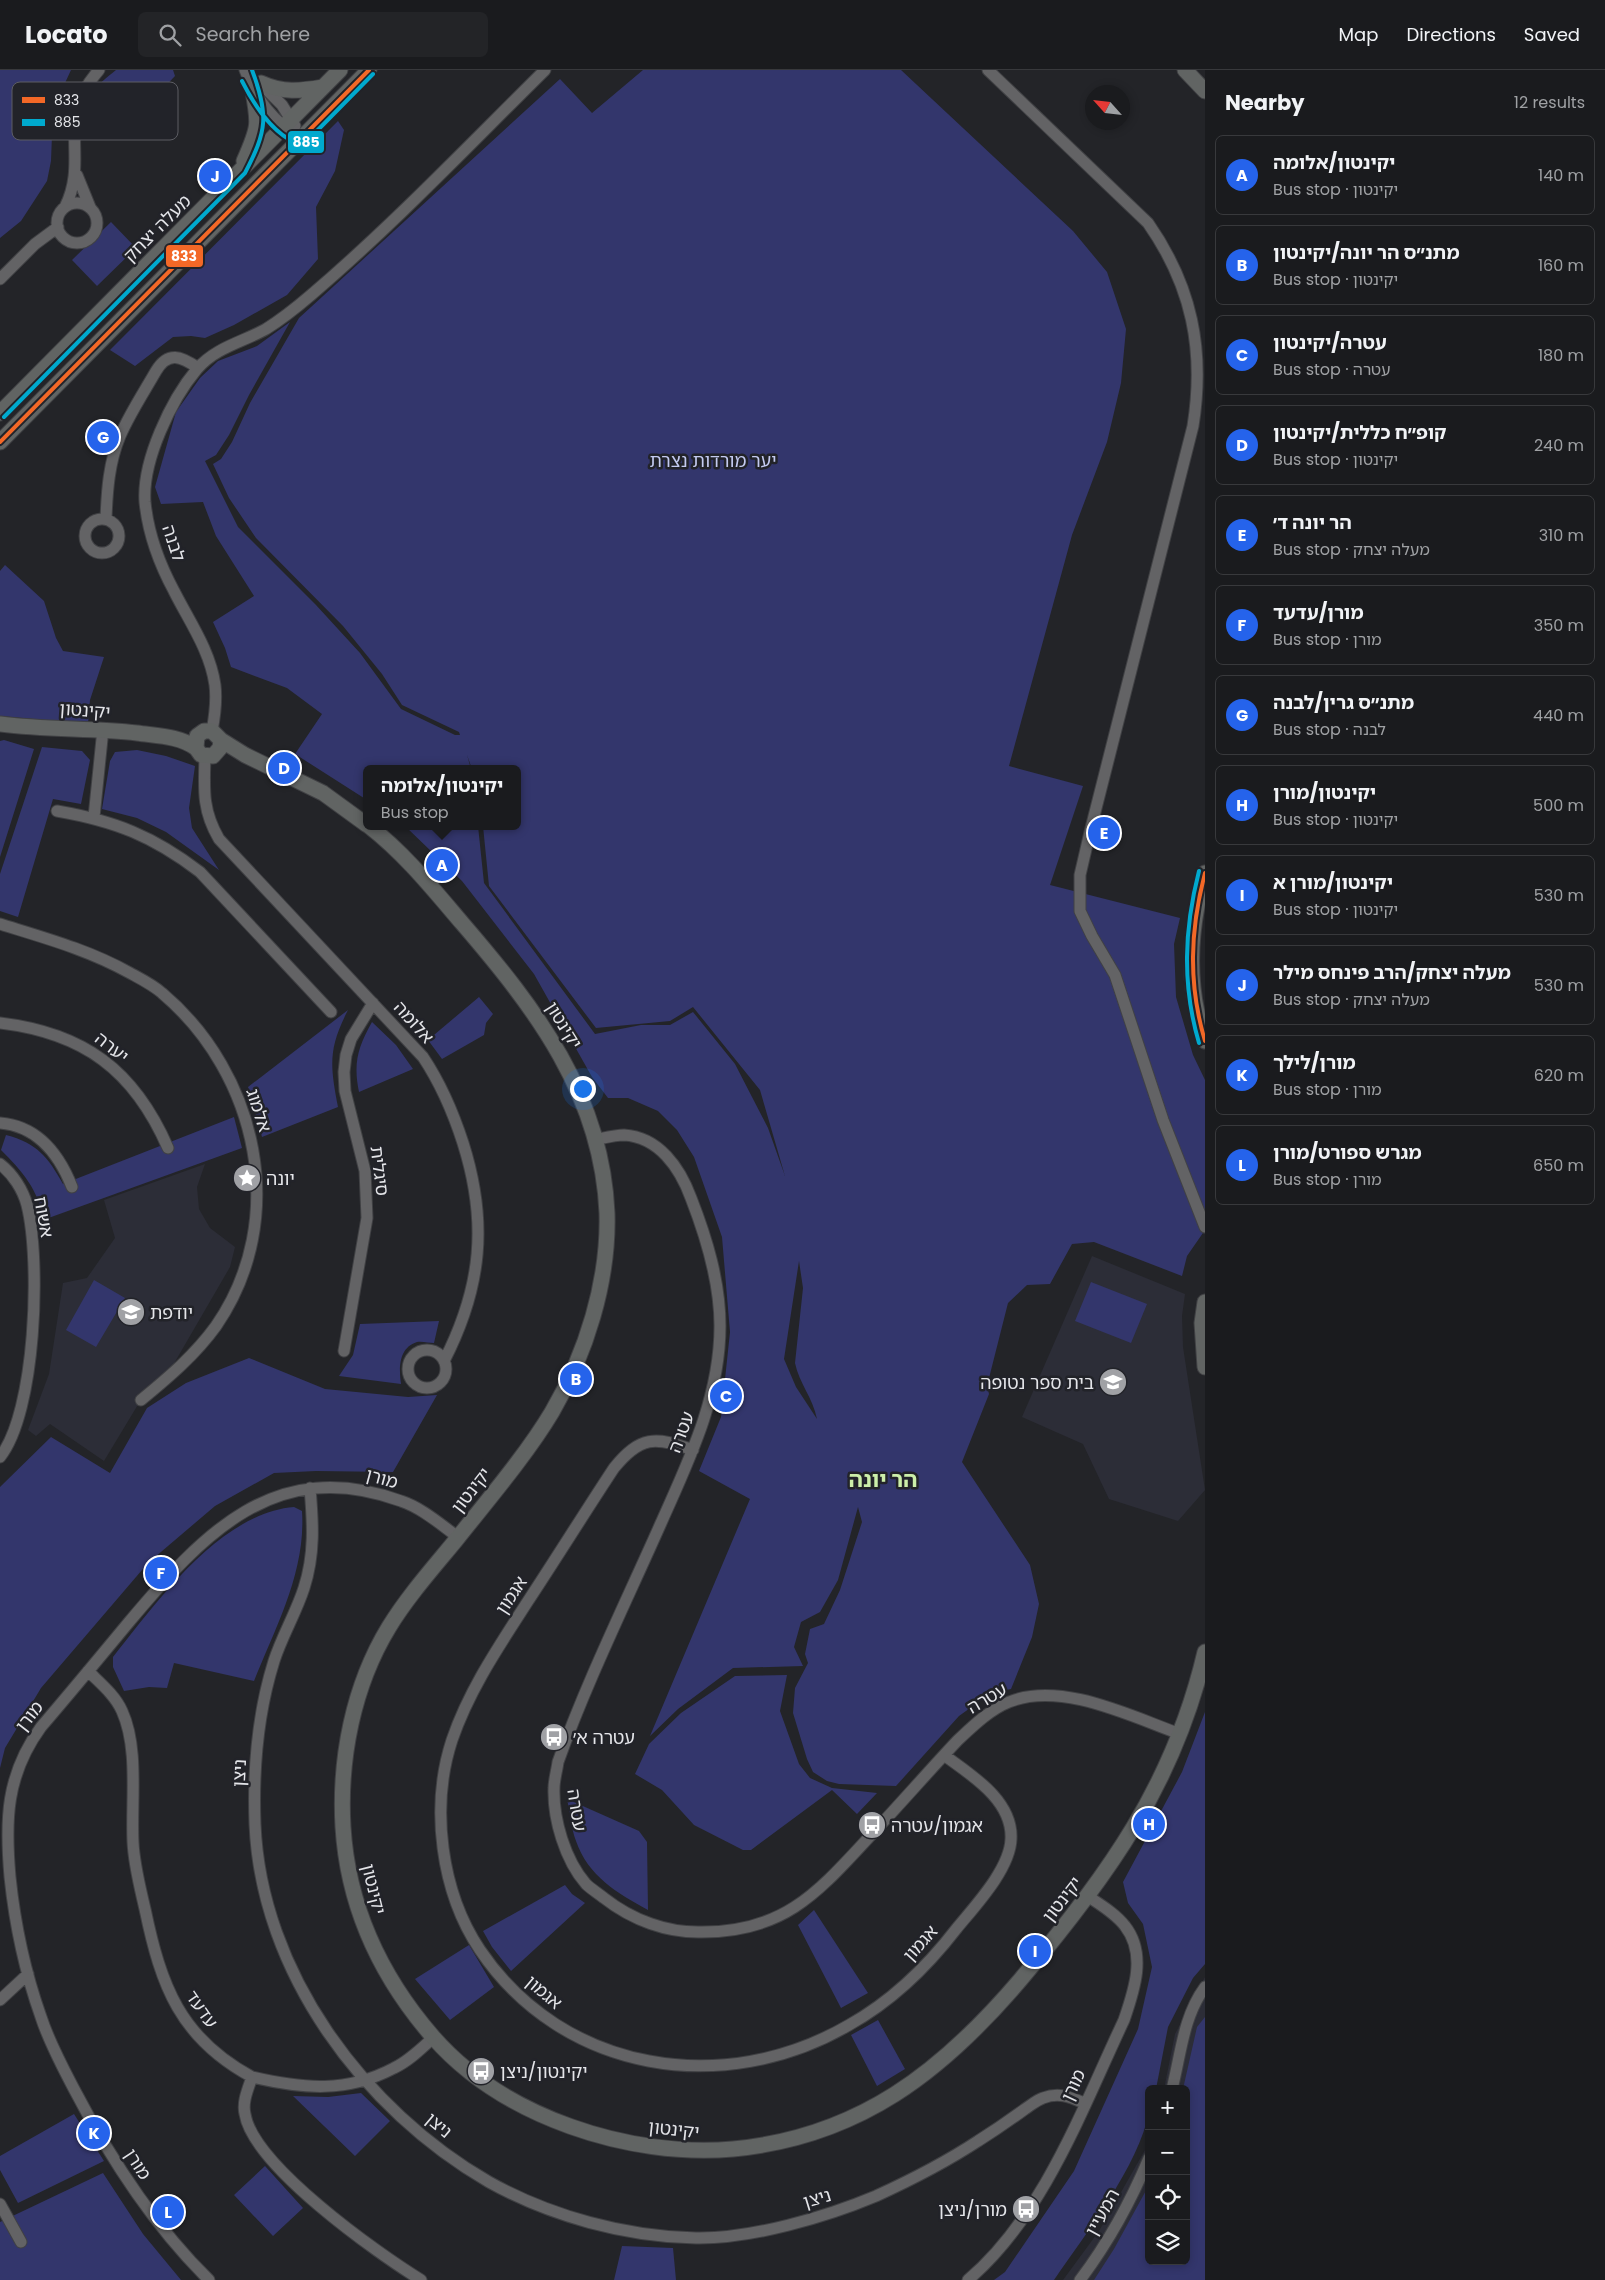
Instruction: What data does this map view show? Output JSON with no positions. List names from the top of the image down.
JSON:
{
  "streets": {
    "street": [
      "מעלה יצחק",
      "לבנה",
      "יקינטון",
      "אלומה",
      "יערה",
      "אלמוג",
      "סיגלית",
      "אשוח",
      "עטרה",
      "מורן",
      "אגמון",
      "ניצן",
      "עדעד",
      "המעיין"
    ]
  },
  "crossings": [
    ["לבנה", "יקינטון"],
    ["לבנה", "אלומה"],
    ["יקינטון", "אלומה"],
    ["יקינטון", "עטרה"],
    ["יקינטון", "מורן"],
    ["יקינטון", "עדעד"],
    ["אלומה", "סיגלית"],
    ["עטרה", "אגמון"],
    ["מורן", "ניצן"],
    ["מורן", "עדעד"],
    ["ניצן", "עדעד"]
  ],
  "districts": ["הר יונה"],
  "parks": ["יער מורדות נצרת"],
  "places": {
    "place": ["יונה"],
    "school or university": ["יודפת", "בית ספר נטופה"],
    "bus stop": [
      "עטרה א׳",
      "אגמון/עטרה",
      "יקינטון/ניצן",
      "מורן/ניצן"
    ]
  },
  "lines": ["transit line 833", "transit line 885"],
  "legend": ["833", "885"],
  "north": "top left",
  "page": {
    "header": "Locato",
    "search": "Search here",
    "nav": ["Map", "Directions", "Saved"],
    "heading": ["Nearby", "12 results"],
    "list": [
      {
        "mark": "A",
        "name": "יקינטון/אלומה",
        "note": "Bus stop · יקינטון",
        "value": "140 m"
      },
      {
        "mark": "B",
        "name": "מתנ״ס הר יונה/יקינטון",
        "note": "Bus stop · יקינטון",
        "value": "160 m"
      },
      {
        "mark": "C",
        "name": "עטרה/יקינטון",
        "note": "Bus stop · עטרה",
        "value": "180 m"
      },
      {
        "mark": "D",
        "name": "קופ״ח כללית/יקינטון",
        "note": "Bus stop · יקינטון",
        "value": "240 m"
      },
      {
        "mark": "E",
        "name": "הר יונה ד׳",
        "note": "Bus stop · מעלה יצחק",
        "value": "310 m"
      },
      {
        "mark": "F",
        "name": "מורן/עדעד",
        "note": "Bus stop · מורן",
        "value": "350 m"
      },
      {
        "mark": "G",
        "name": "מתנ״ס גרין/לבנה",
        "note": "Bus stop · לבנה",
        "value": "440 m"
      },
      {
        "mark": "H",
        "name": "יקינטון/מורן",
        "note": "Bus stop · יקינטון",
        "value": "500 m"
      },
      {
        "mark": "I",
        "name": "יקינטון/מורן א",
        "note": "Bus stop · יקינטון",
        "value": "530 m"
      },
      {
        "mark": "J",
        "name": "מעלה יצחק/הרב פינחס מילר",
        "note": "Bus stop · מעלה יצחק",
        "value": "530 m"
      },
      {
        "mark": "K",
        "name": "מורן/לילך",
        "note": "Bus stop · מורן",
        "value": "620 m"
      },
      {
        "mark": "L",
        "name": "מגרש ספורט/מורן",
        "note": "Bus stop · מורן",
        "value": "650 m"
      }
    ],
    "pins": [
      "J",
      "G",
      "D",
      "E",
      "A",
      "B",
      "C",
      "F",
      "H",
      "I",
      "K",
      "L"
    ],
    "popup": ["יקינטון/אלומה", "Bus stop"],
    "map_buttons": ["+", "−"]
  }
}
